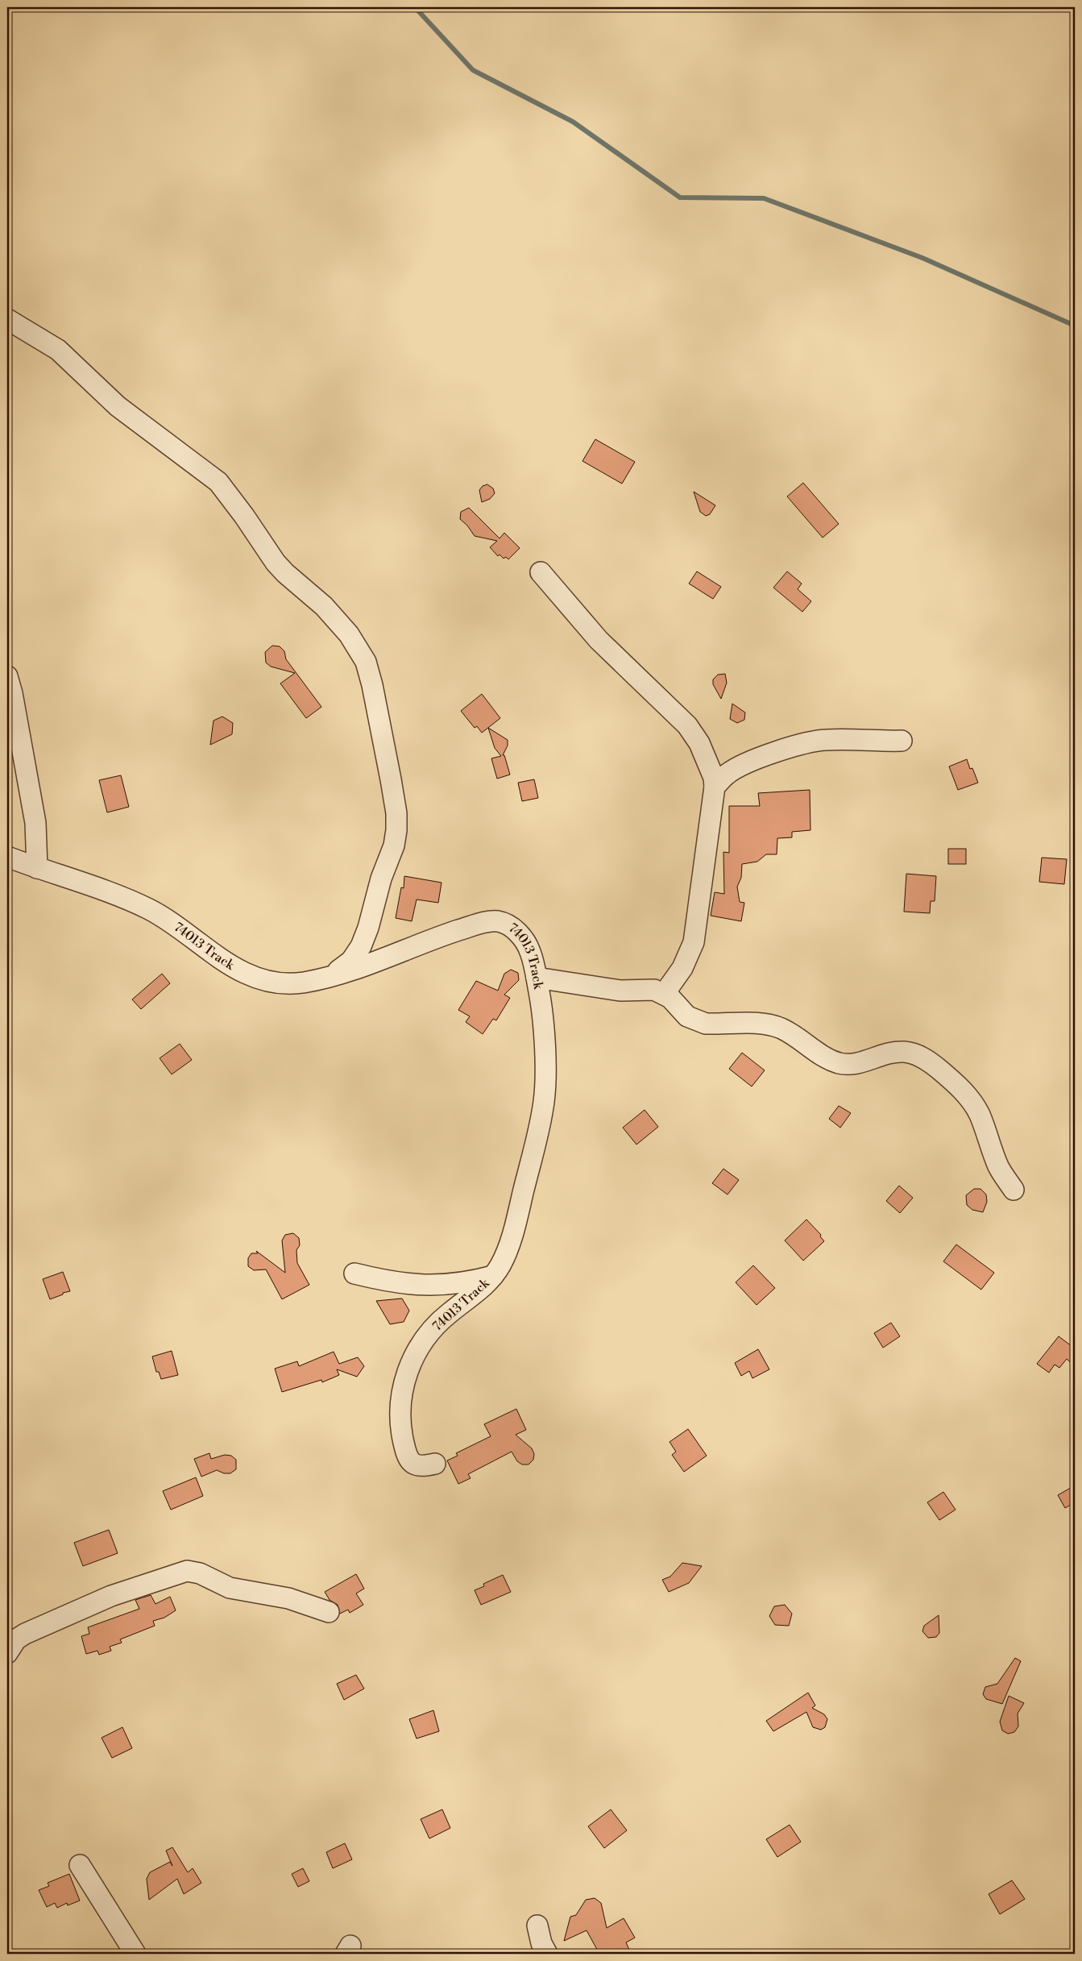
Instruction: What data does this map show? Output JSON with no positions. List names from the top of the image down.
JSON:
{
  "streets": {
    "street": ["74013 Track"]
  }
}
